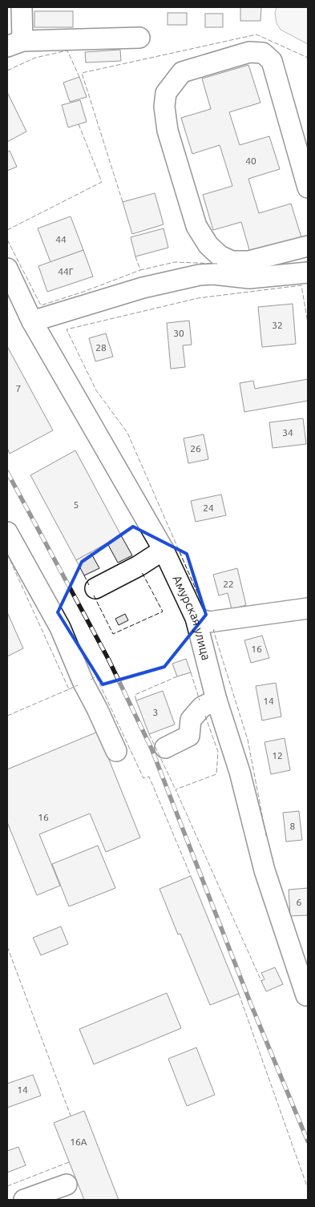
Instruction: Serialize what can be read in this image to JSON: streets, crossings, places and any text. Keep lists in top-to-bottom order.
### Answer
{
  "streets": {
    "lane": ["Амурская улица"]
  },
  "house_numbers": [
    "40",
    "44",
    "44Г",
    "32",
    "30",
    "28",
    "7",
    "34",
    "26",
    "5",
    "24",
    "22",
    "16",
    "14",
    "3",
    "12",
    "16",
    "8",
    "6",
    "14",
    "16А"
  ]
}
